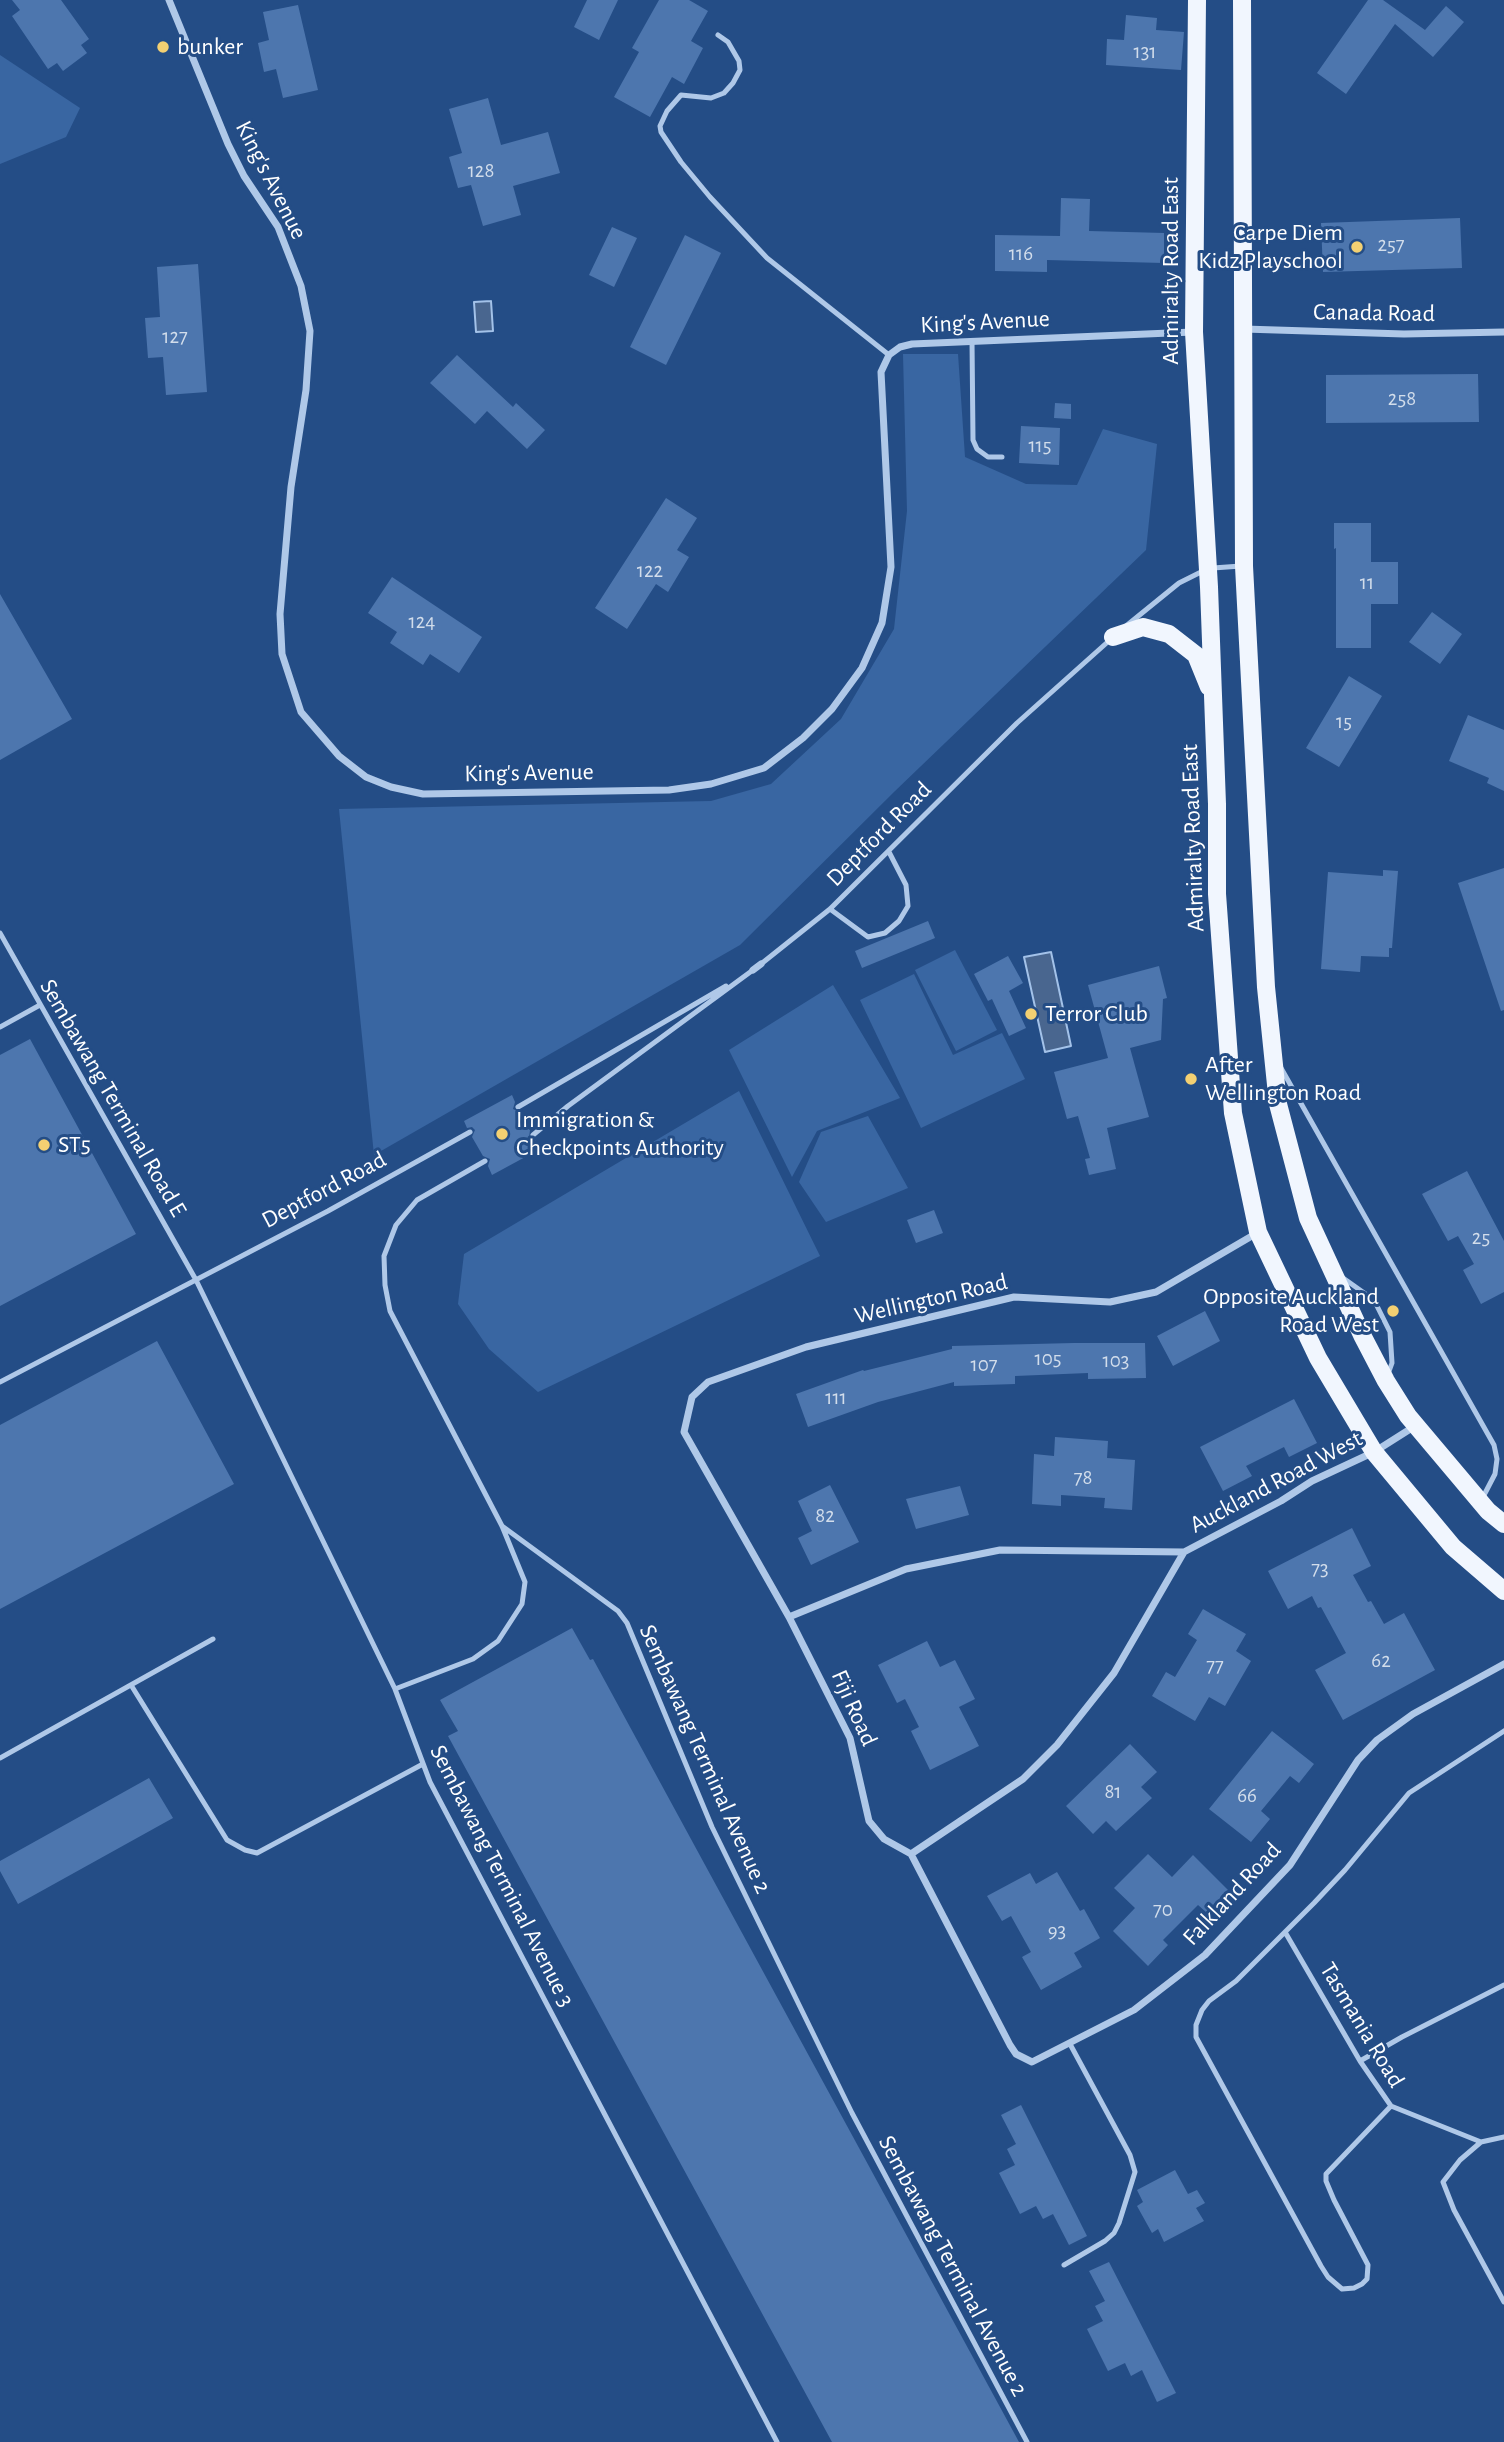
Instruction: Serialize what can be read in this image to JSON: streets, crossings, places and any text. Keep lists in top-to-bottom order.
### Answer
{
  "streets": {
    "main road": ["Admiralty Road East"],
    "street": [
      "King's Avenue",
      "Canada Road",
      "Deptford Road",
      "Wellington Road",
      "Auckland Road West",
      "Fiji Road",
      "Falkland Road"
    ],
    "lane": [
      "Sembawang Terminal Road E",
      "Sembawang Terminal Avenue 2",
      "Sembawang Terminal Avenue 3",
      "Tasmania Road"
    ]
  },
  "crossings": [
    ["King's Avenue", "Admiralty Road East"],
    ["Admiralty Road East", "Deptford Road"],
    ["Admiralty Road East", "Wellington Road"],
    ["Admiralty Road East", "Auckland Road West"],
    ["Deptford Road", "Sembawang Terminal Road E"],
    ["Deptford Road", "Sembawang Terminal Avenue 3"],
    ["Sembawang Terminal Road E", "Sembawang Terminal Avenue 3"],
    ["Wellington Road", "Fiji Road"],
    ["Auckland Road West", "Fiji Road"],
    ["Auckland Road West", "Falkland Road"],
    ["Fiji Road", "Falkland Road"]
  ],
  "places": [
    "bunker",
    "Carpe Diem Kidz Playschool",
    "Terror Club",
    "After Wellington Road",
    "Immigration & Checkpoints Authority",
    "ST5",
    "Opposite Auckland Road West"
  ],
  "house_numbers": [
    "131",
    "128",
    "257",
    "116",
    "127",
    "258",
    "115",
    "122",
    "11",
    "124",
    "15",
    "25",
    "105",
    "103",
    "107",
    "111",
    "78",
    "82",
    "73",
    "62",
    "77",
    "81",
    "66",
    "70",
    "93"
  ]
}
